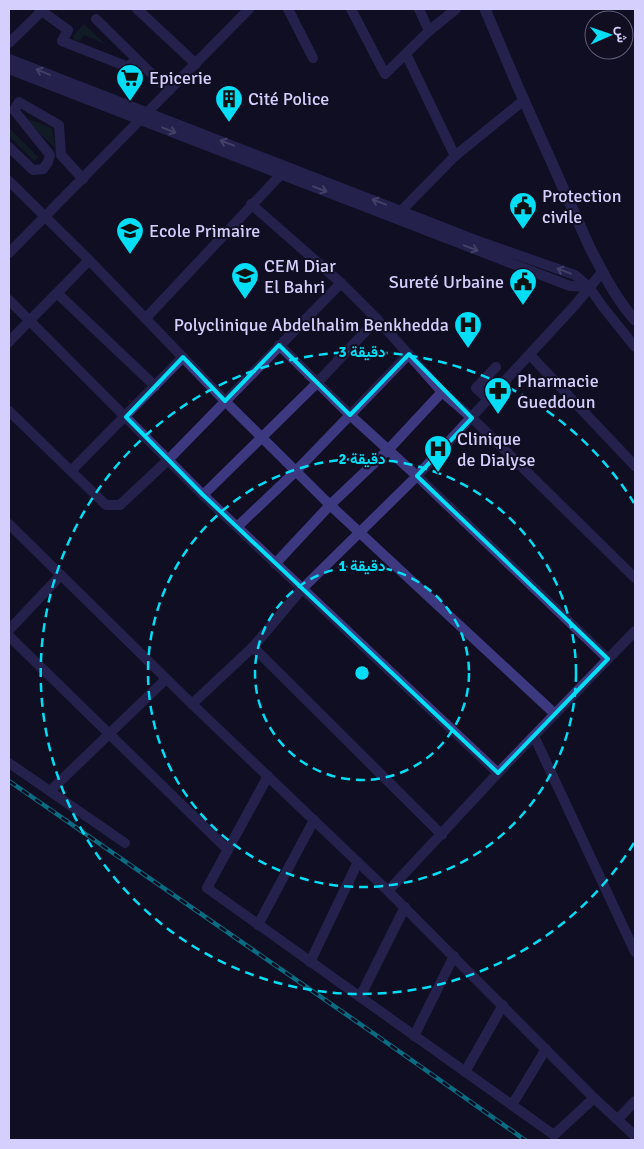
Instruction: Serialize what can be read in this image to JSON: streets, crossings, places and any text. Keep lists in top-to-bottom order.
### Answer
{
  "places": {
    "supermarket": ["Epicerie"],
    "building": ["Cité Police"],
    "public building": ["Protection civile", "Sureté Urbaine"],
    "school or university": ["Ecole Primaire", "CEM Diar El Bahri"],
    "hospital": ["Polyclinique Abdelhalim Benkhedda", "Clinique de Dialyse"],
    "pharmacy": ["Pharmacie Gueddoun"]
  },
  "north": "right",
  "rings": ["3 دقيقة", "2 دقيقة", "1 دقيقة"]
}
